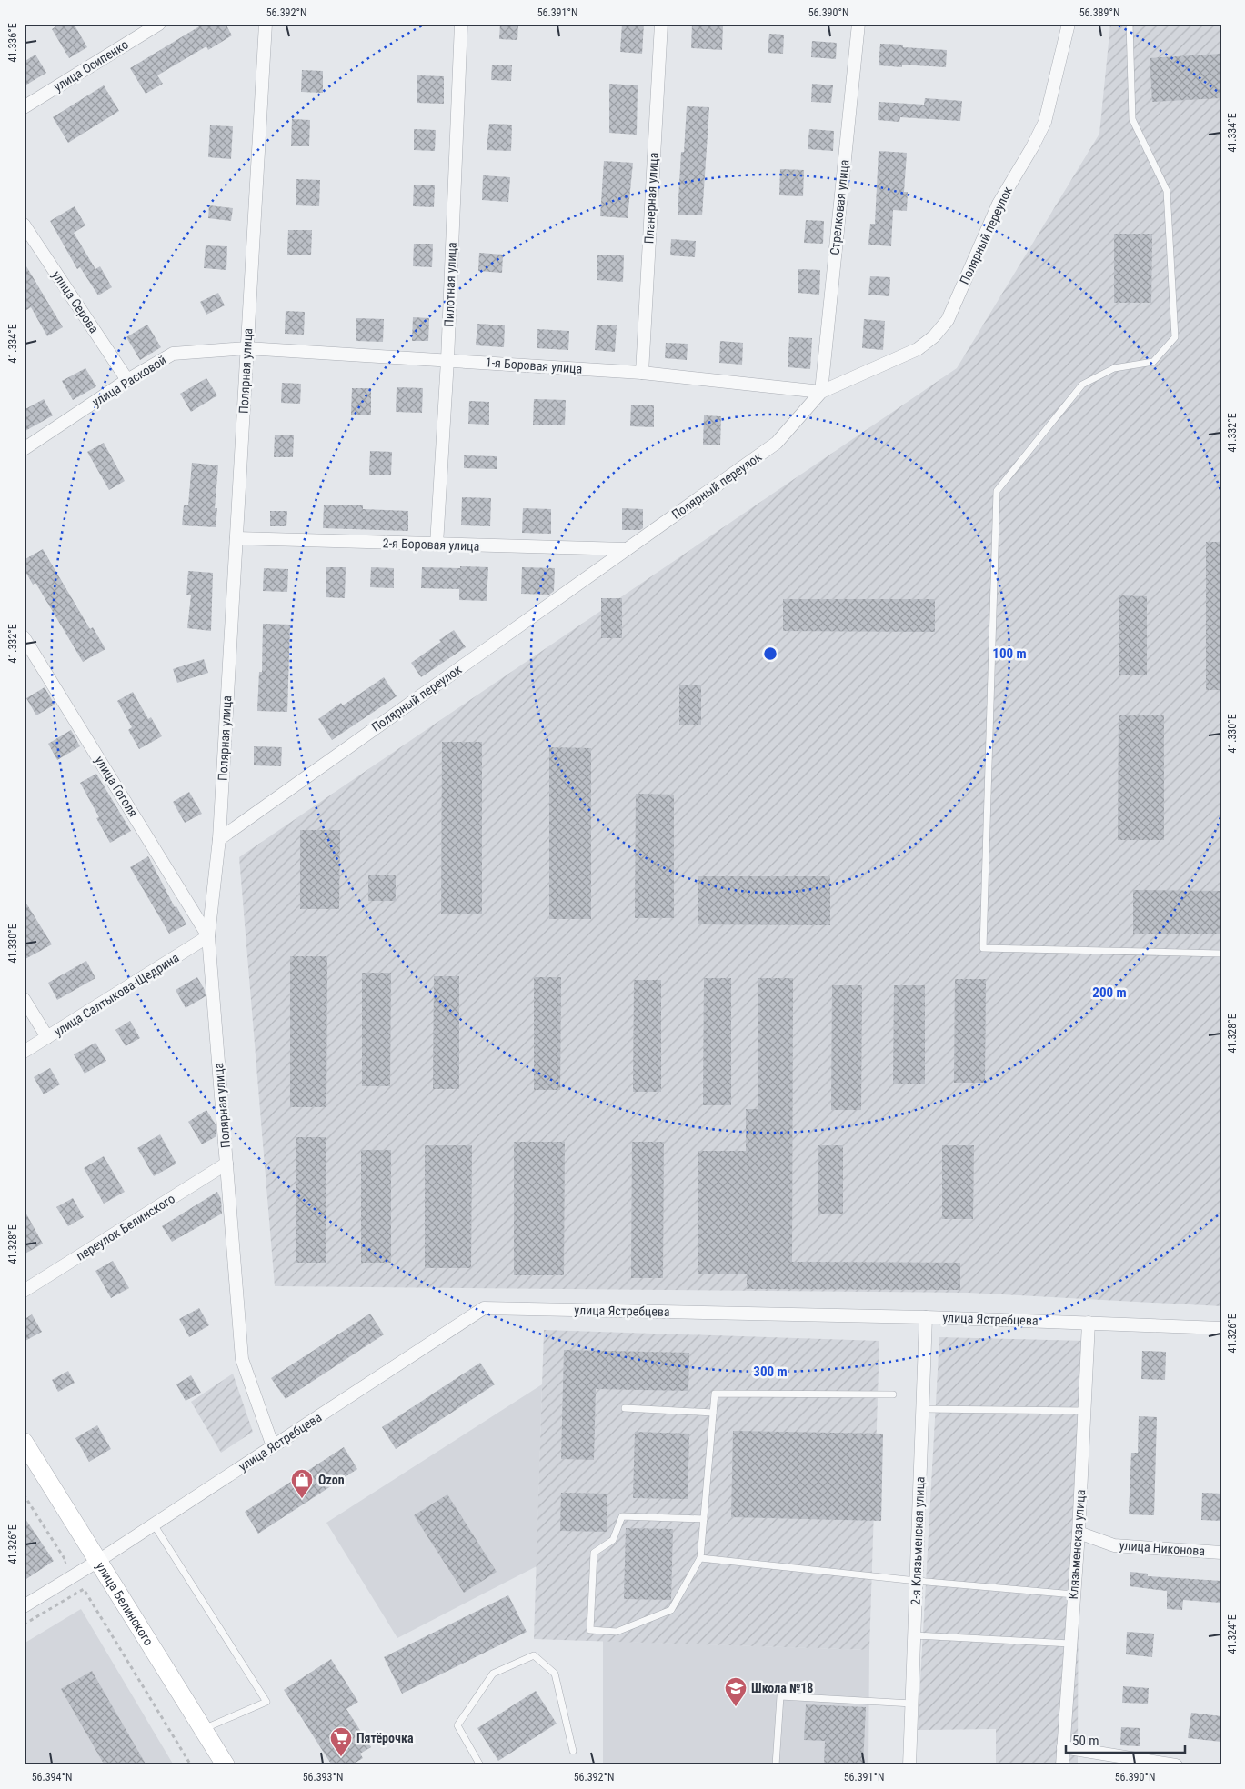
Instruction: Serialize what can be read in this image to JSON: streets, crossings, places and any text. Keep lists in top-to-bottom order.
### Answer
{
  "streets": {
    "main road": ["улица Белинского"],
    "street": [
      "улица Осипенко",
      "Планерная улица",
      "Стрелковая улица",
      "Полярный переулок",
      "Пилотная улица",
      "улица Серова",
      "1-я Боровая улица",
      "Полярная улица",
      "улица Расковой",
      "2-я Боровая улица",
      "улица Гоголя",
      "улица Салтыкова-Щедрина",
      "переулок Белинского",
      "улица Ястребцева",
      "2-я Клязьменская улица",
      "Клязьменская улица",
      "улица Никонова"
    ]
  },
  "crossings": [
    ["Планерная улица", "1-я Боровая улица"],
    ["Стрелковая улица", "Полярный переулок"],
    ["Стрелковая улица", "1-я Боровая улица"],
    ["Полярный переулок", "1-я Боровая улица"],
    ["Полярный переулок", "Полярная улица"],
    ["Полярный переулок", "2-я Боровая улица"],
    ["Пилотная улица", "1-я Боровая улица"],
    ["Пилотная улица", "2-я Боровая улица"],
    ["улица Серова", "улица Расковой"],
    ["1-я Боровая улица", "Полярная улица"],
    ["1-я Боровая улица", "улица Расковой"],
    ["Полярная улица", "улица Расковой"],
    ["Полярная улица", "2-я Боровая улица"],
    ["Полярная улица", "улица Гоголя"],
    ["Полярная улица", "улица Салтыкова-Щедрина"],
    ["Полярная улица", "переулок Белинского"],
    ["Полярная улица", "улица Ястребцева"],
    ["улица Гоголя", "улица Салтыкова-Щедрина"],
    ["улица Ястребцева", "2-я Клязьменская улица"],
    ["улица Ястребцева", "Клязьменская улица"],
    ["улица Ястребцева", "улица Белинского"],
    ["Клязьменская улица", "улица Никонова"]
  ],
  "places": {
    "shop": ["Ozon"],
    "school or university": ["Школа №18"],
    "supermarket": ["Пятёрочка"]
  },
  "scale_bar": "50 m",
  "coordinates": [
    "56.392°N",
    "56.391°N",
    "56.390°N",
    "56.389°N",
    "41.336°E",
    "41.334°E",
    "41.332°E",
    "41.330°E",
    "41.328°E",
    "41.326°E",
    "41.324°E",
    "56.394°N",
    "56.393°N"
  ],
  "rings": ["100 m", "200 m", "300 m"]
}
